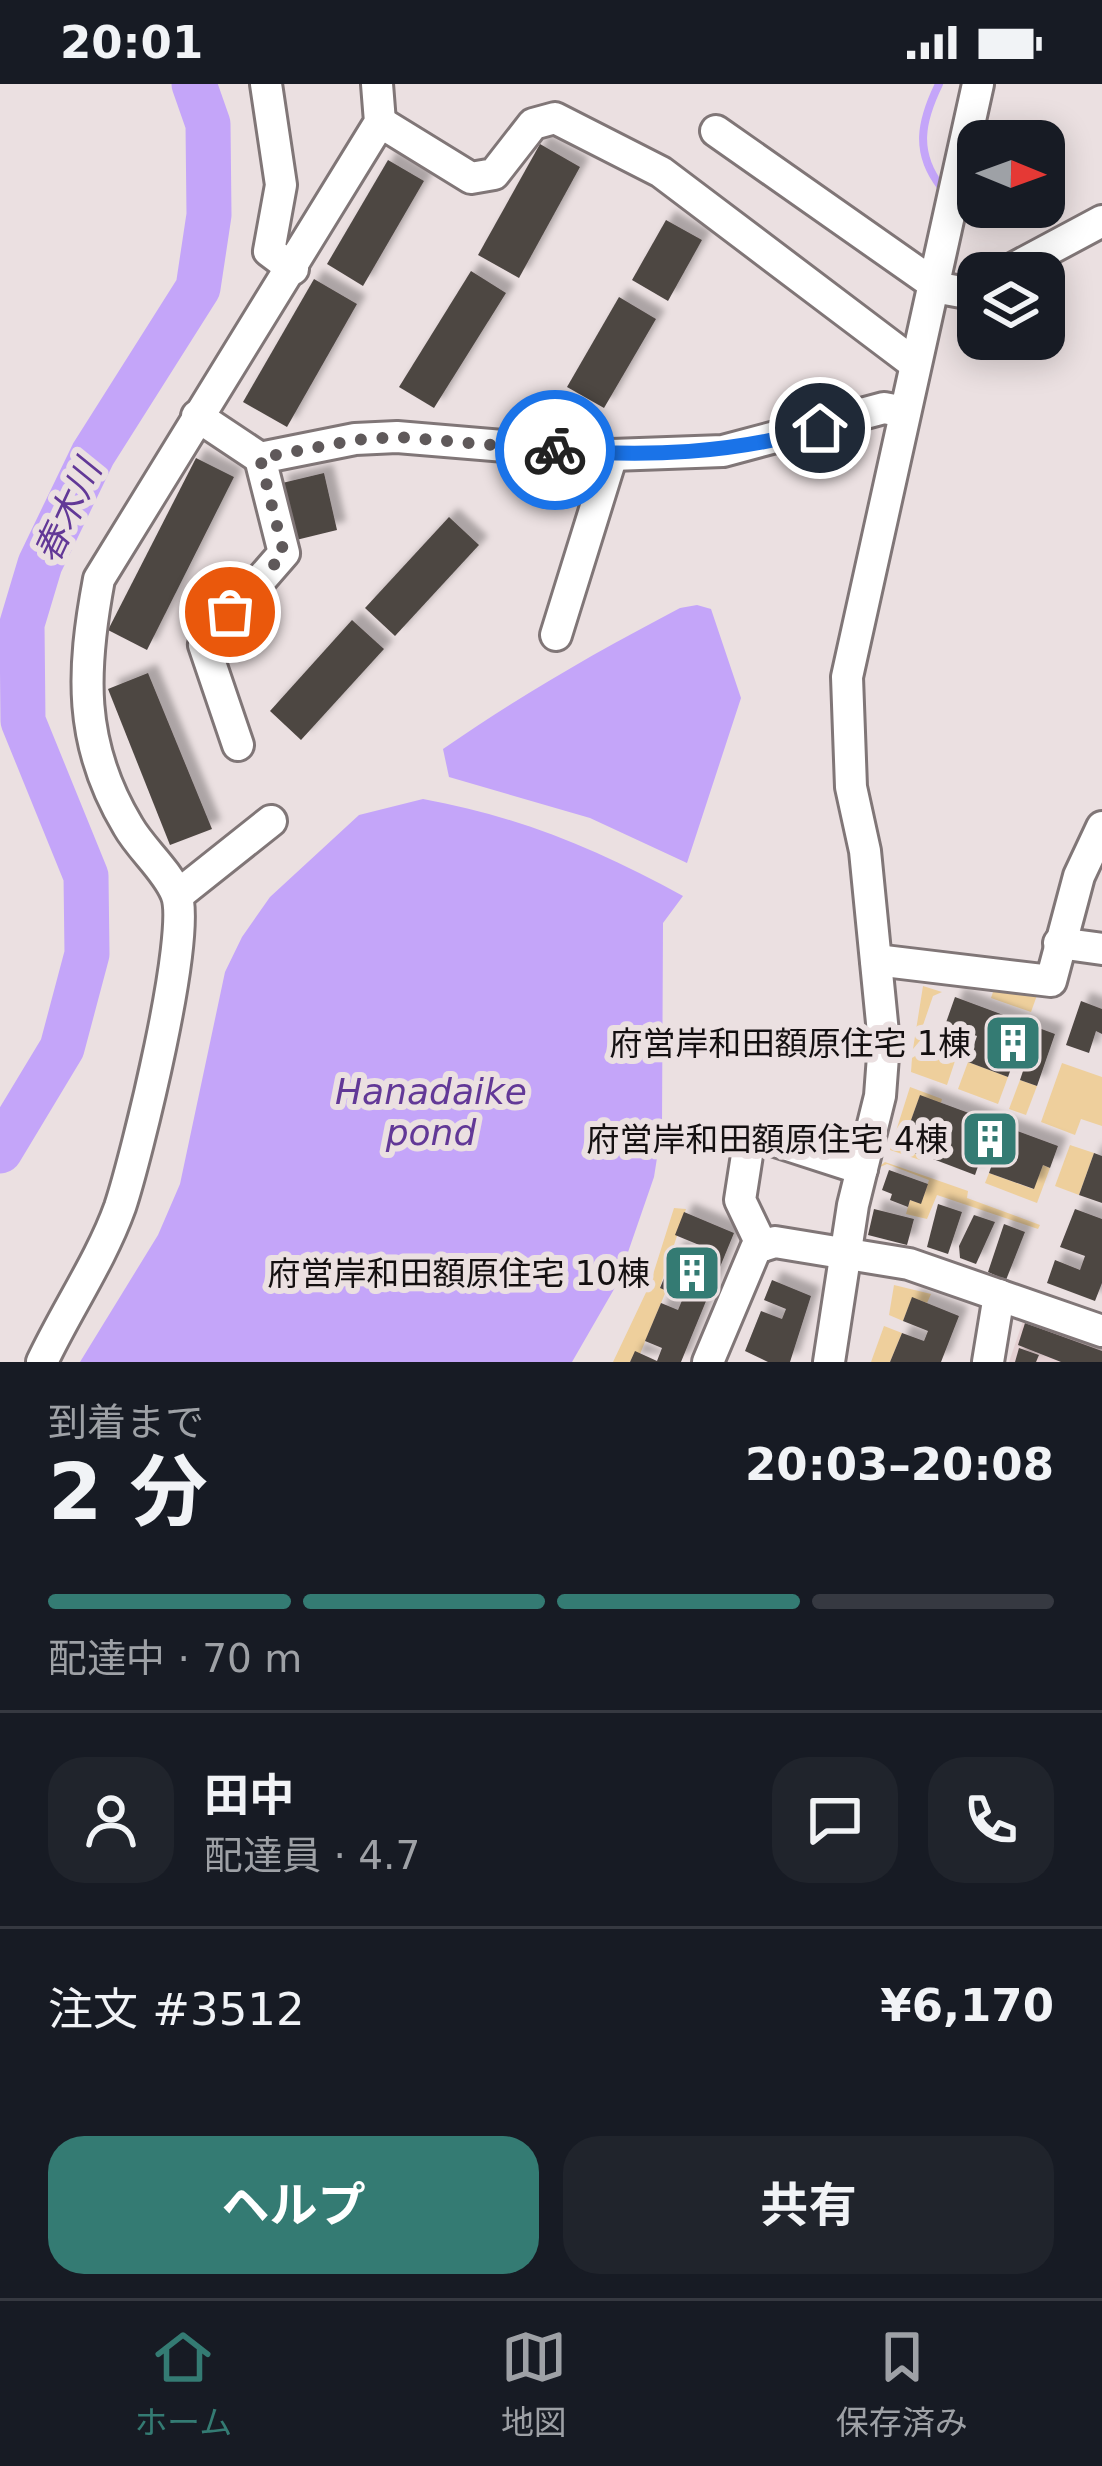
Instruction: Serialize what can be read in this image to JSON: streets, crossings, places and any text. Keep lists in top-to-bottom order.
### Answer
{
  "water": ["春木川", "Hanadaike pond"],
  "places": {
    "building": ["府営岸和田額原住宅 1棟", "府営岸和田額原住宅 4棟", "府営岸和田額原住宅 10棟"]
  },
  "north": "right",
  "page": {
    "status": "20:01",
    "heading": ["2 分", "到着まで", "20:03–20:08"],
    "panel": [
      "田中",
      "配達員 · 4.7",
      "注文 #3512",
      "¥6,170"
    ],
    "bar": "配達中 · 70 m",
    "buttons": ["ヘルプ", "共有"],
    "tabs": ["ホーム", "地図", "保存済み"]
  }
}
